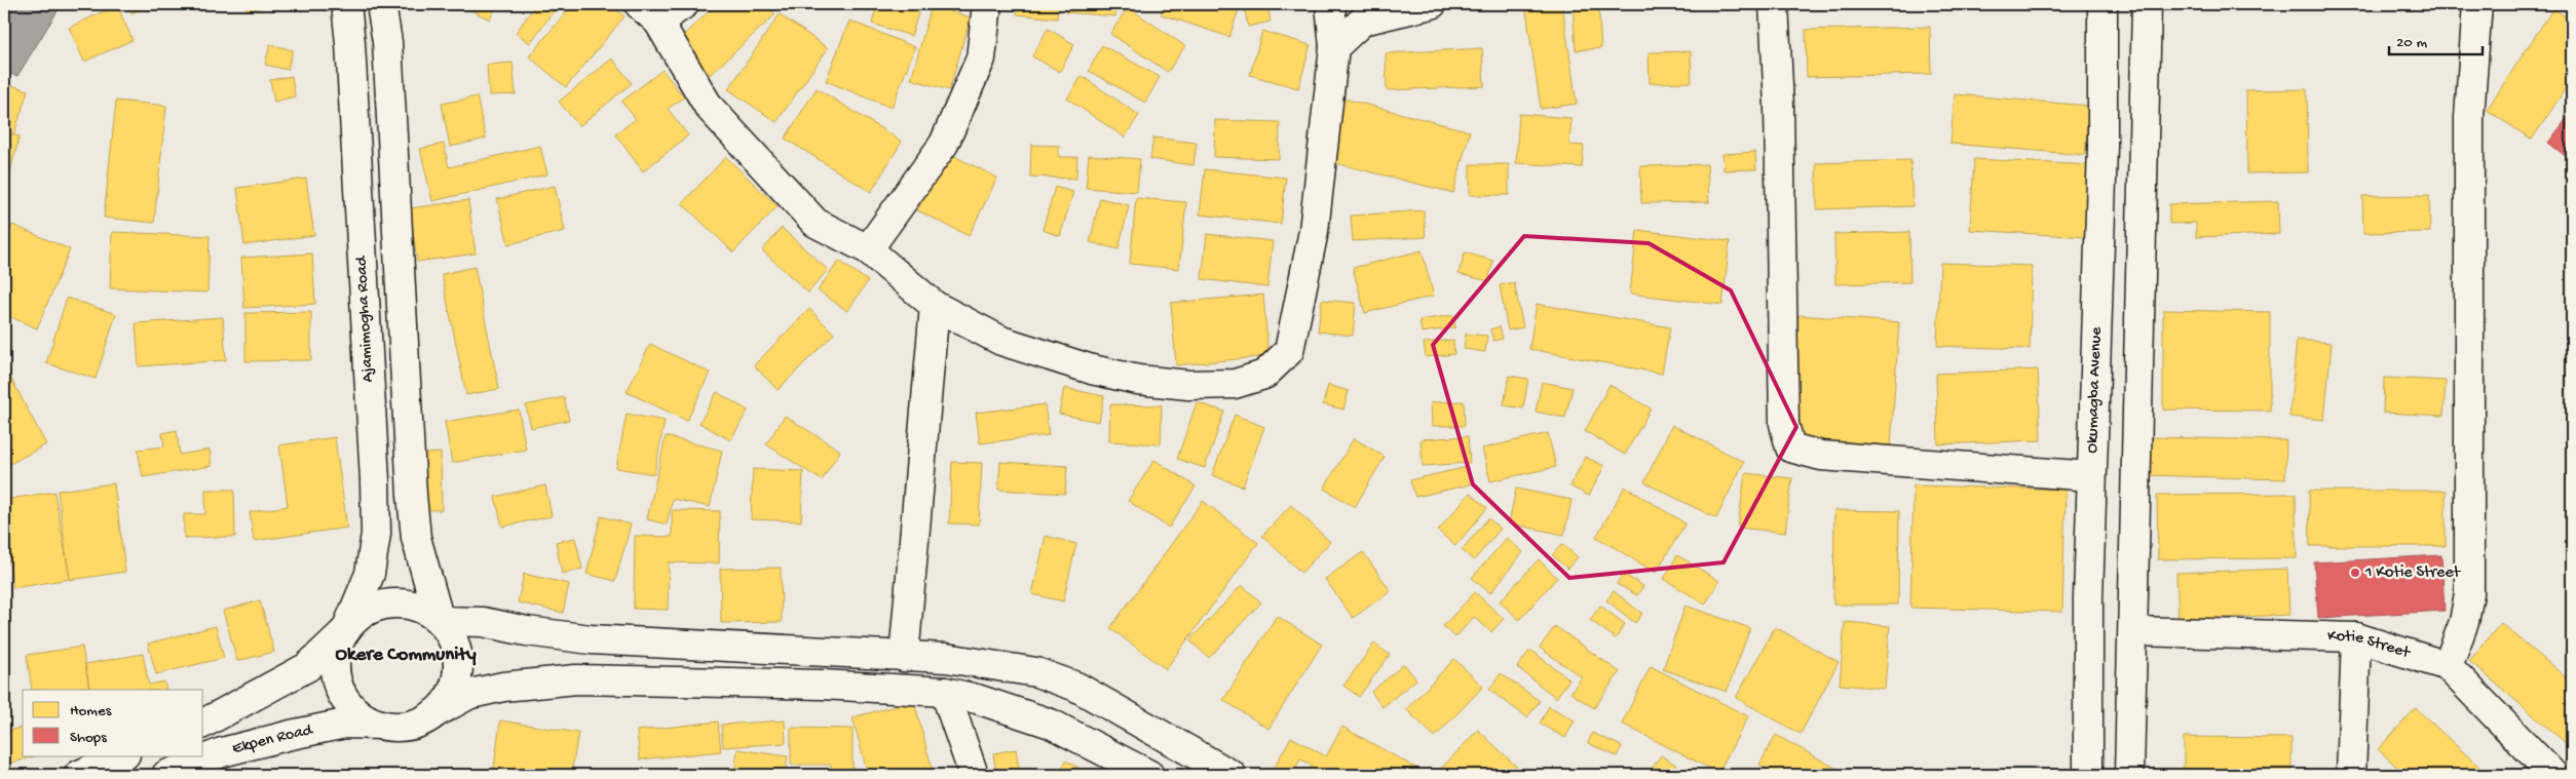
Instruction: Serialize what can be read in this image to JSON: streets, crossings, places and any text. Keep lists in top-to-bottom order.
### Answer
{
  "streets": {
    "main road": [
      "Ajamimogha Road",
      "Okumagba Avenue",
      "Kotie Street",
      "Ekpen Road"
    ]
  },
  "crossings": [
    ["Ajamimogha Road", "Ekpen Road"]
  ],
  "districts": ["Okere Community"],
  "places": ["1 Kotie Street"],
  "legend": ["Homes", "Shops"],
  "scale_bar": "20 m"
}
